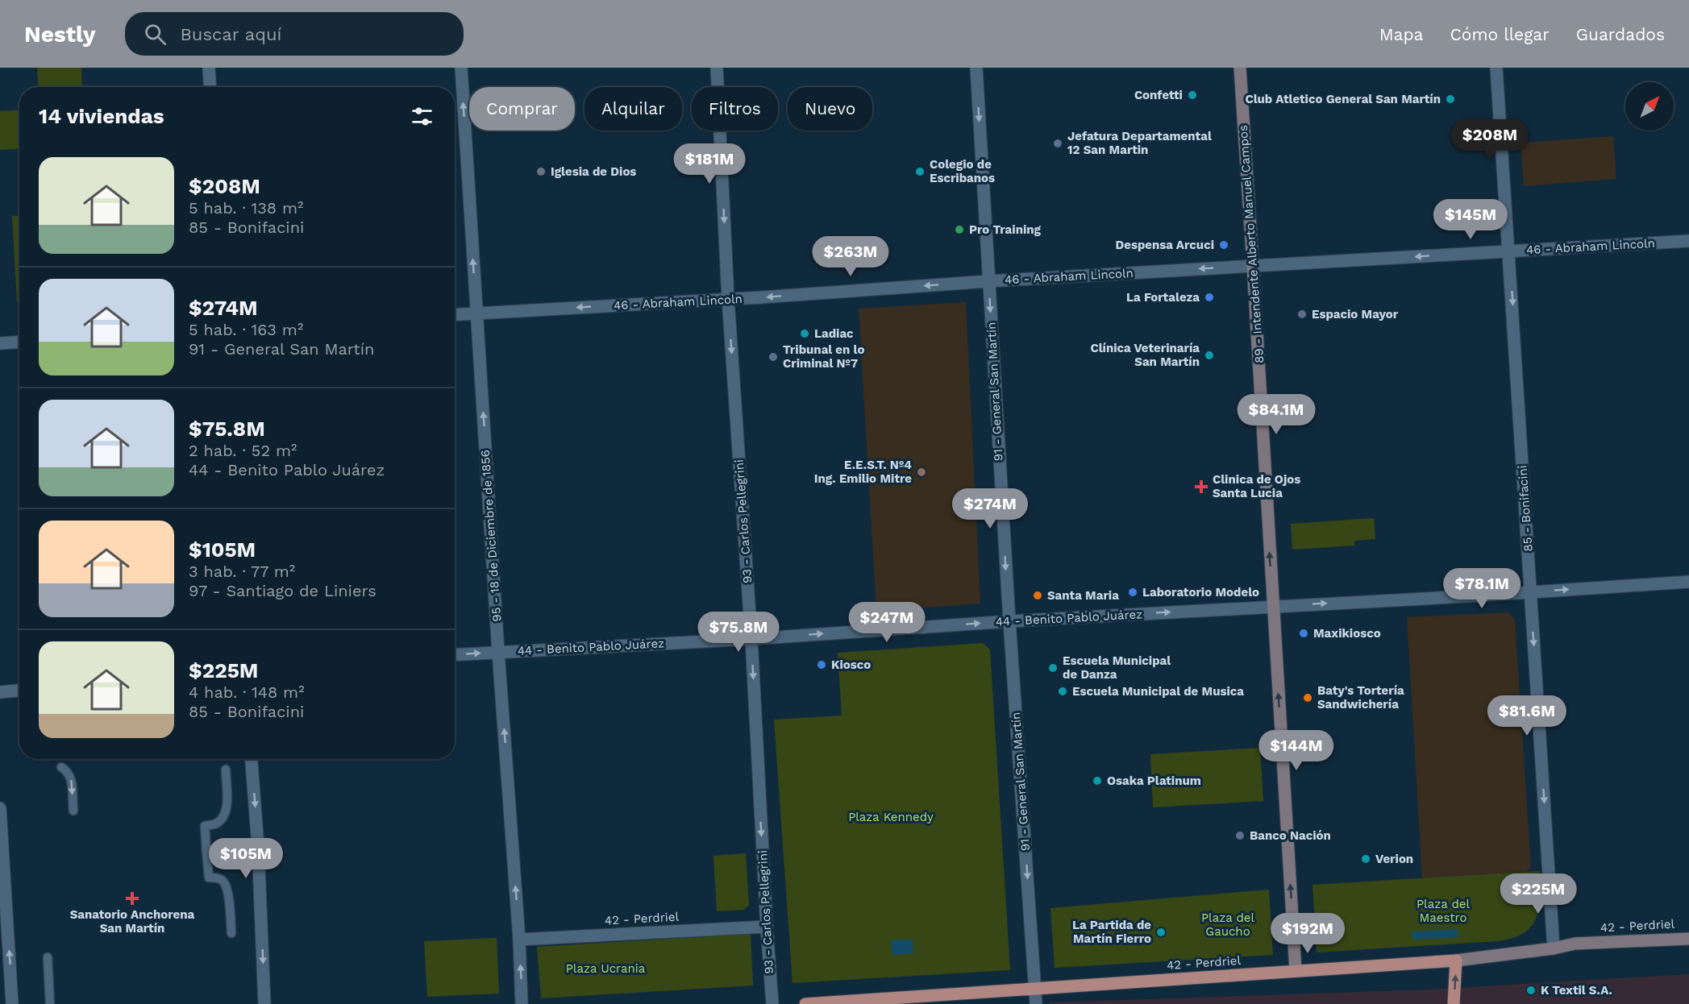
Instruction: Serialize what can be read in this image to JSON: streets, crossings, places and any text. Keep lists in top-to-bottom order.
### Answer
{
  "streets": {
    "main road": ["42 - Perdriel"],
    "street": [
      "89 - Intendente Alberto Manuel Campos",
      "46 - Abraham Lincoln",
      "91 - General San Martín",
      "85 - Bonifacini",
      "93 - Carlos Pellegrini",
      "95 - 18 de Diciembre de 1856",
      "44 - Benito Pablo Juárez"
    ]
  },
  "crossings": [
    ["89 - Intendente Alberto Manuel Campos", "46 - Abraham Lincoln"],
    ["89 - Intendente Alberto Manuel Campos", "44 - Benito Pablo Juárez"],
    ["89 - Intendente Alberto Manuel Campos", "42 - Perdriel"],
    ["46 - Abraham Lincoln", "91 - General San Martín"],
    ["46 - Abraham Lincoln", "85 - Bonifacini"],
    ["46 - Abraham Lincoln", "93 - Carlos Pellegrini"],
    ["46 - Abraham Lincoln", "95 - 18 de Diciembre de 1856"],
    ["91 - General San Martín", "44 - Benito Pablo Juárez"],
    ["91 - General San Martín", "42 - Perdriel"],
    ["85 - Bonifacini", "44 - Benito Pablo Juárez"],
    ["85 - Bonifacini", "42 - Perdriel"],
    ["93 - Carlos Pellegrini", "44 - Benito Pablo Juárez"],
    ["93 - Carlos Pellegrini", "42 - Perdriel"],
    ["95 - 18 de Diciembre de 1856", "44 - Benito Pablo Juárez"],
    ["95 - 18 de Diciembre de 1856", "42 - Perdriel"]
  ],
  "one_way": [
    "89 - Intendente Alberto Manuel Campos",
    "46 - Abraham Lincoln",
    "91 - General San Martín",
    "85 - Bonifacini",
    "93 - Carlos Pellegrini",
    "95 - 18 de Diciembre de 1856",
    "44 - Benito Pablo Juárez"
  ],
  "parks": [
    "Plaza Kennedy",
    "Plaza del Maestro",
    "Plaza del Gaucho",
    "Plaza Ucrania"
  ],
  "places": {
    "other": [
      "Confetti",
      "Club Atletico General San Martín",
      "Jefatura Departamental 12 San Martin",
      "Iglesia de Dios",
      "Colegio de Escribanos",
      "Pro Training",
      "Despensa Arcuci",
      "La Fortaleza",
      "Espacio Mayor",
      "Ladiac",
      "Clínica Veterinaría San Martín",
      "Tribunal en lo Criminal Nº7",
      "E.E.S.T. Nº4 Ing. Emilio Mitre",
      "Laboratorio Modelo",
      "Santa Maria",
      "Maxikiosco",
      "Kiosco",
      "Escuela Municipal de Danza",
      "Escuela Municipal de Musica",
      "Baty's Tortería Sandwichería",
      "Osaka Platinum",
      "Banco Nación",
      "Verion",
      "La Partida de Martín Fierro",
      "K Textil S.A."
    ],
    "health": ["Clinica de Ojos Santa Lucia", "Sanatorio Anchorena San Martín"]
  },
  "north": "top right",
  "page": {
    "header": "Nestly",
    "search": "Buscar aquí",
    "nav": ["Mapa", "Cómo llegar", "Guardados"],
    "chip": [
      "Comprar",
      "Alquilar",
      "Filtros",
      "Nuevo"
    ],
    "heading": "14 viviendas",
    "price": [
      "$208M",
      "$181M",
      "$145M",
      "$263M",
      "$84.1M",
      "$274M",
      "$78.1M",
      "$247M",
      "$75.8M",
      "$81.6M",
      "$144M",
      "$105M",
      "$225M",
      "$192M"
    ],
    "list": [
      {
        "name": "$208M",
        "note": "5 hab. · 138 m² · 85 - Bonifacini"
      },
      {
        "name": "$274M",
        "note": "5 hab. · 163 m² · 91 - General San Martín"
      },
      {
        "name": "$75.8M",
        "note": "2 hab. · 52 m² · 44 - Benito Pablo Juárez"
      },
      {
        "name": "$105M",
        "note": "3 hab. · 77 m² · 97 - Santiago de Liniers"
      },
      {
        "name": "$225M",
        "note": "4 hab. · 148 m² · 85 - Bonifacini"
      }
    ]
  }
}
